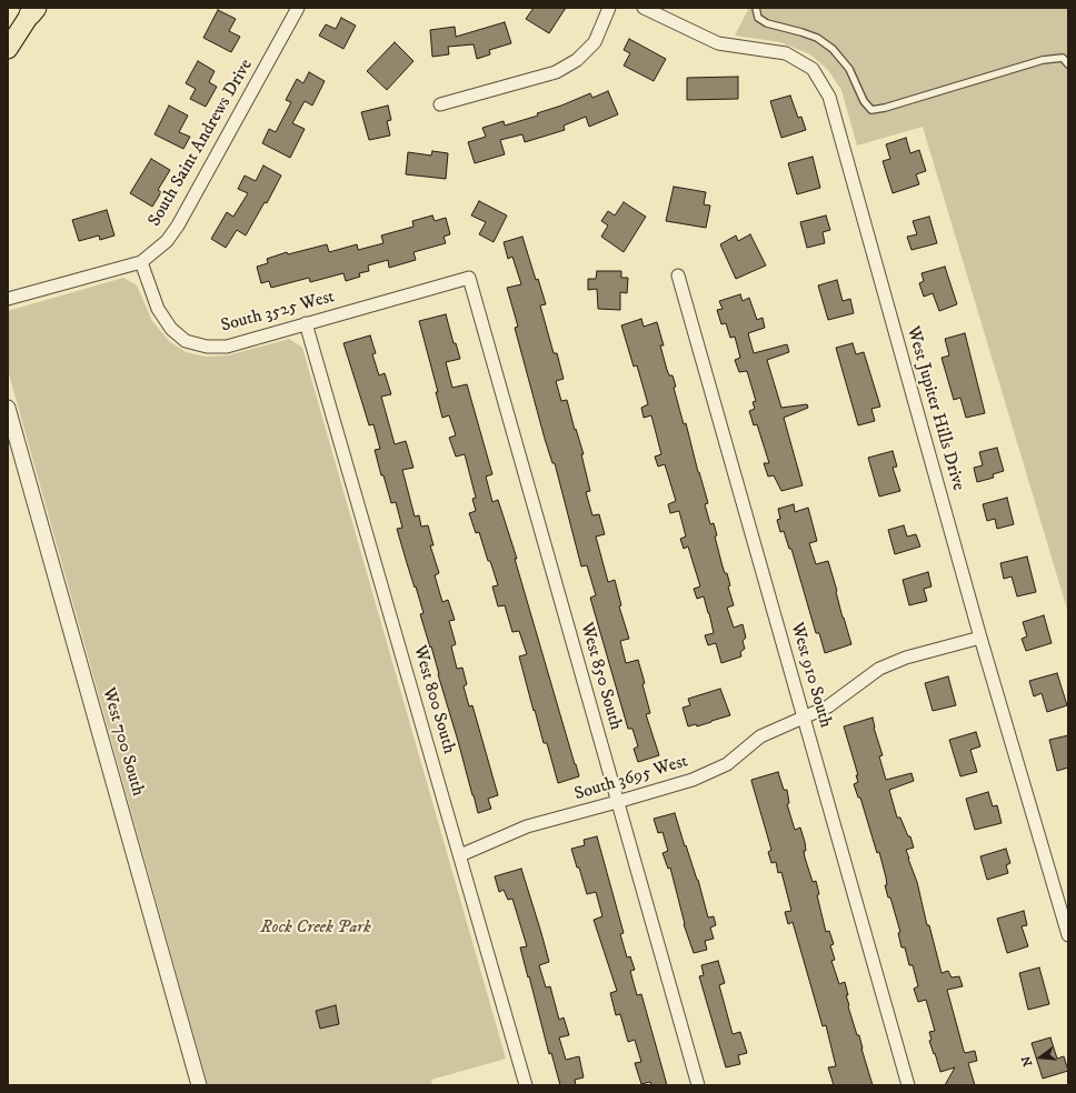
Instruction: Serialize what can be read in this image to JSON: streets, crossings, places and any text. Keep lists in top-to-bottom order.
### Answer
{
  "streets": {
    "street": [
      "South Saint Andrews Drive",
      "South 3525 West",
      "West Jupiter Hills Drive",
      "West 910 South",
      "West 850 South",
      "West 800 South",
      "West 700 South",
      "South 3695 West"
    ]
  },
  "crossings": [
    ["South Saint Andrews Drive", "South 3525 West"],
    ["South 3525 West", "West 850 South"],
    ["South 3525 West", "West 800 South"],
    ["West Jupiter Hills Drive", "South 3695 West"],
    ["West 910 South", "South 3695 West"],
    ["West 850 South", "South 3695 West"],
    ["West 800 South", "South 3695 West"]
  ],
  "parks": ["Rock Creek Park"],
  "north": "left"
}
